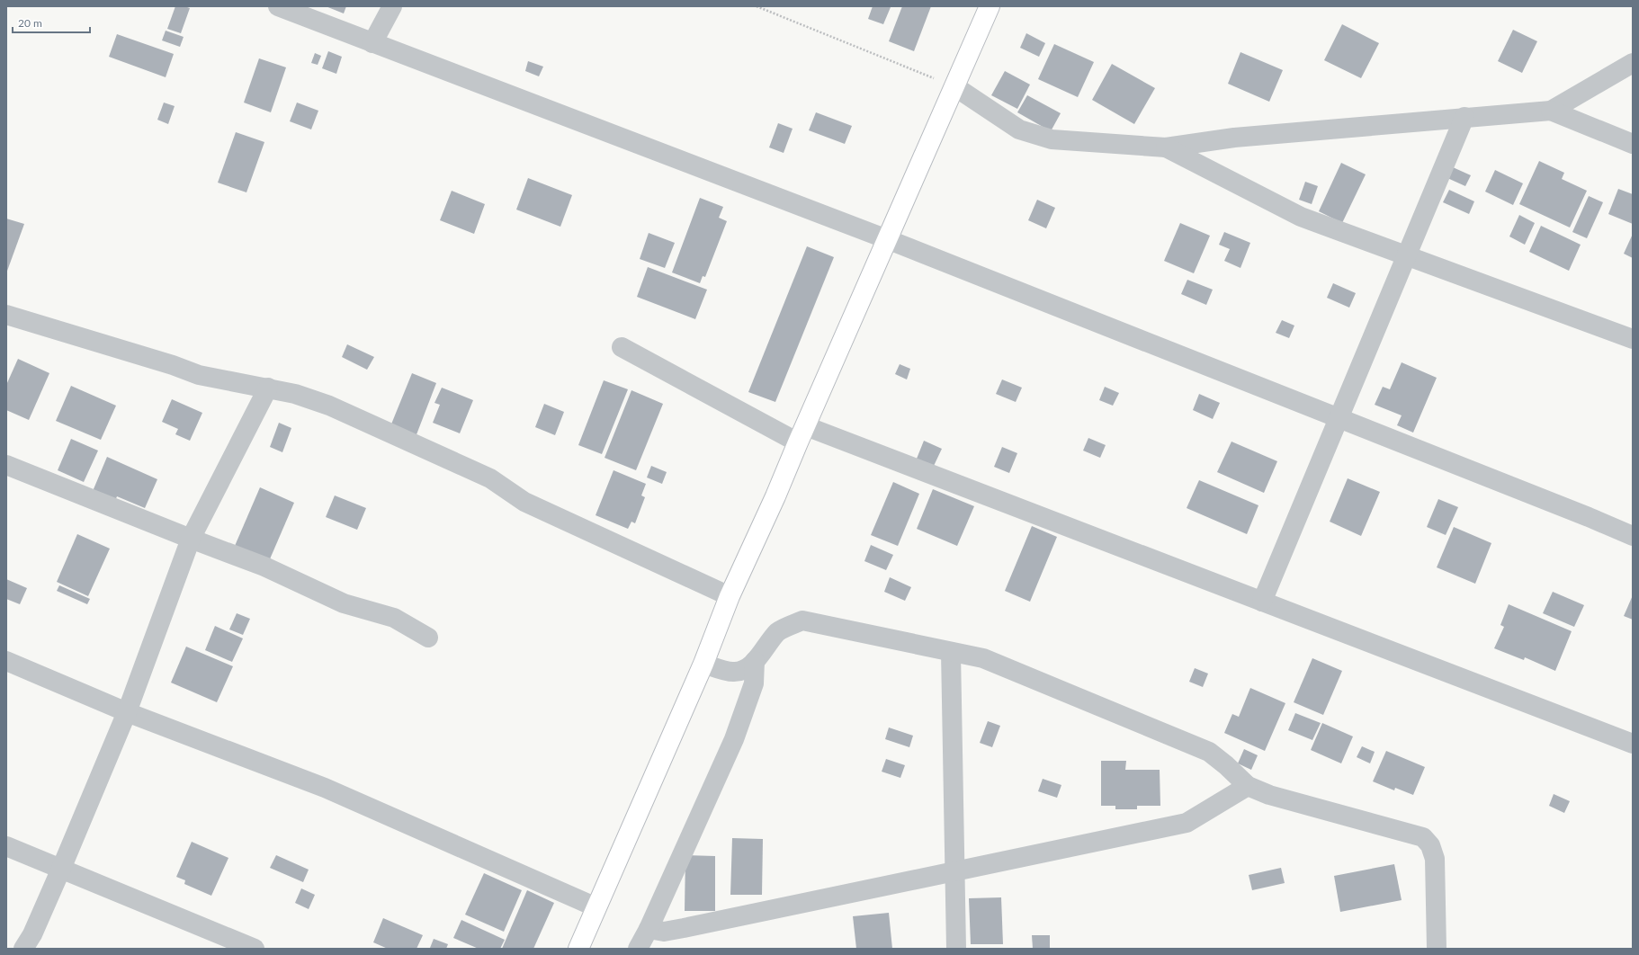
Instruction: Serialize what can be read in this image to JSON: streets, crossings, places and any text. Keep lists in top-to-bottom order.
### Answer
{
  "scale_bar": "20 m"
}
